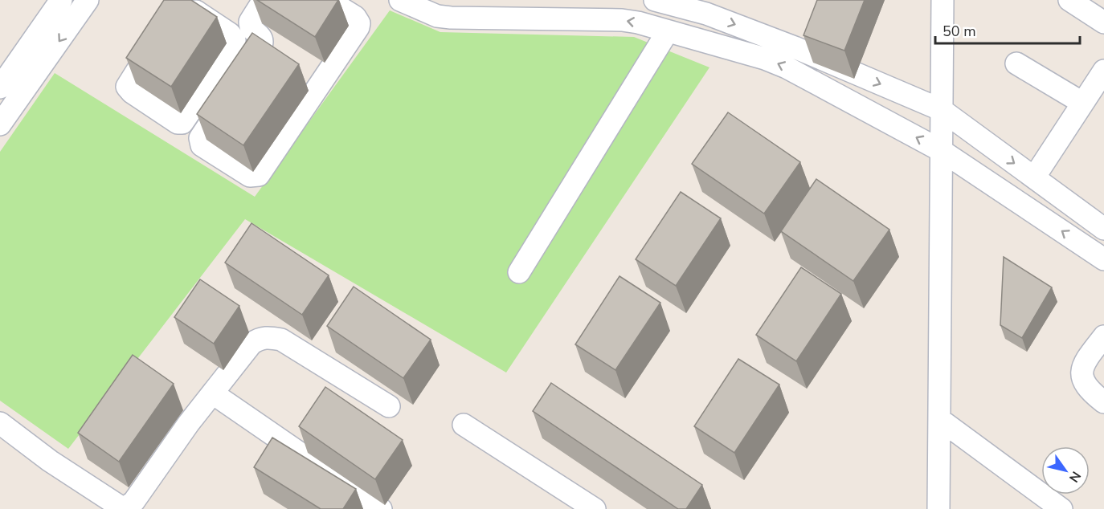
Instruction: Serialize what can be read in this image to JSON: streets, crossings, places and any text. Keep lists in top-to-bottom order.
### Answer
{
  "scale_bar": "50 m",
  "north": "bottom right"
}
